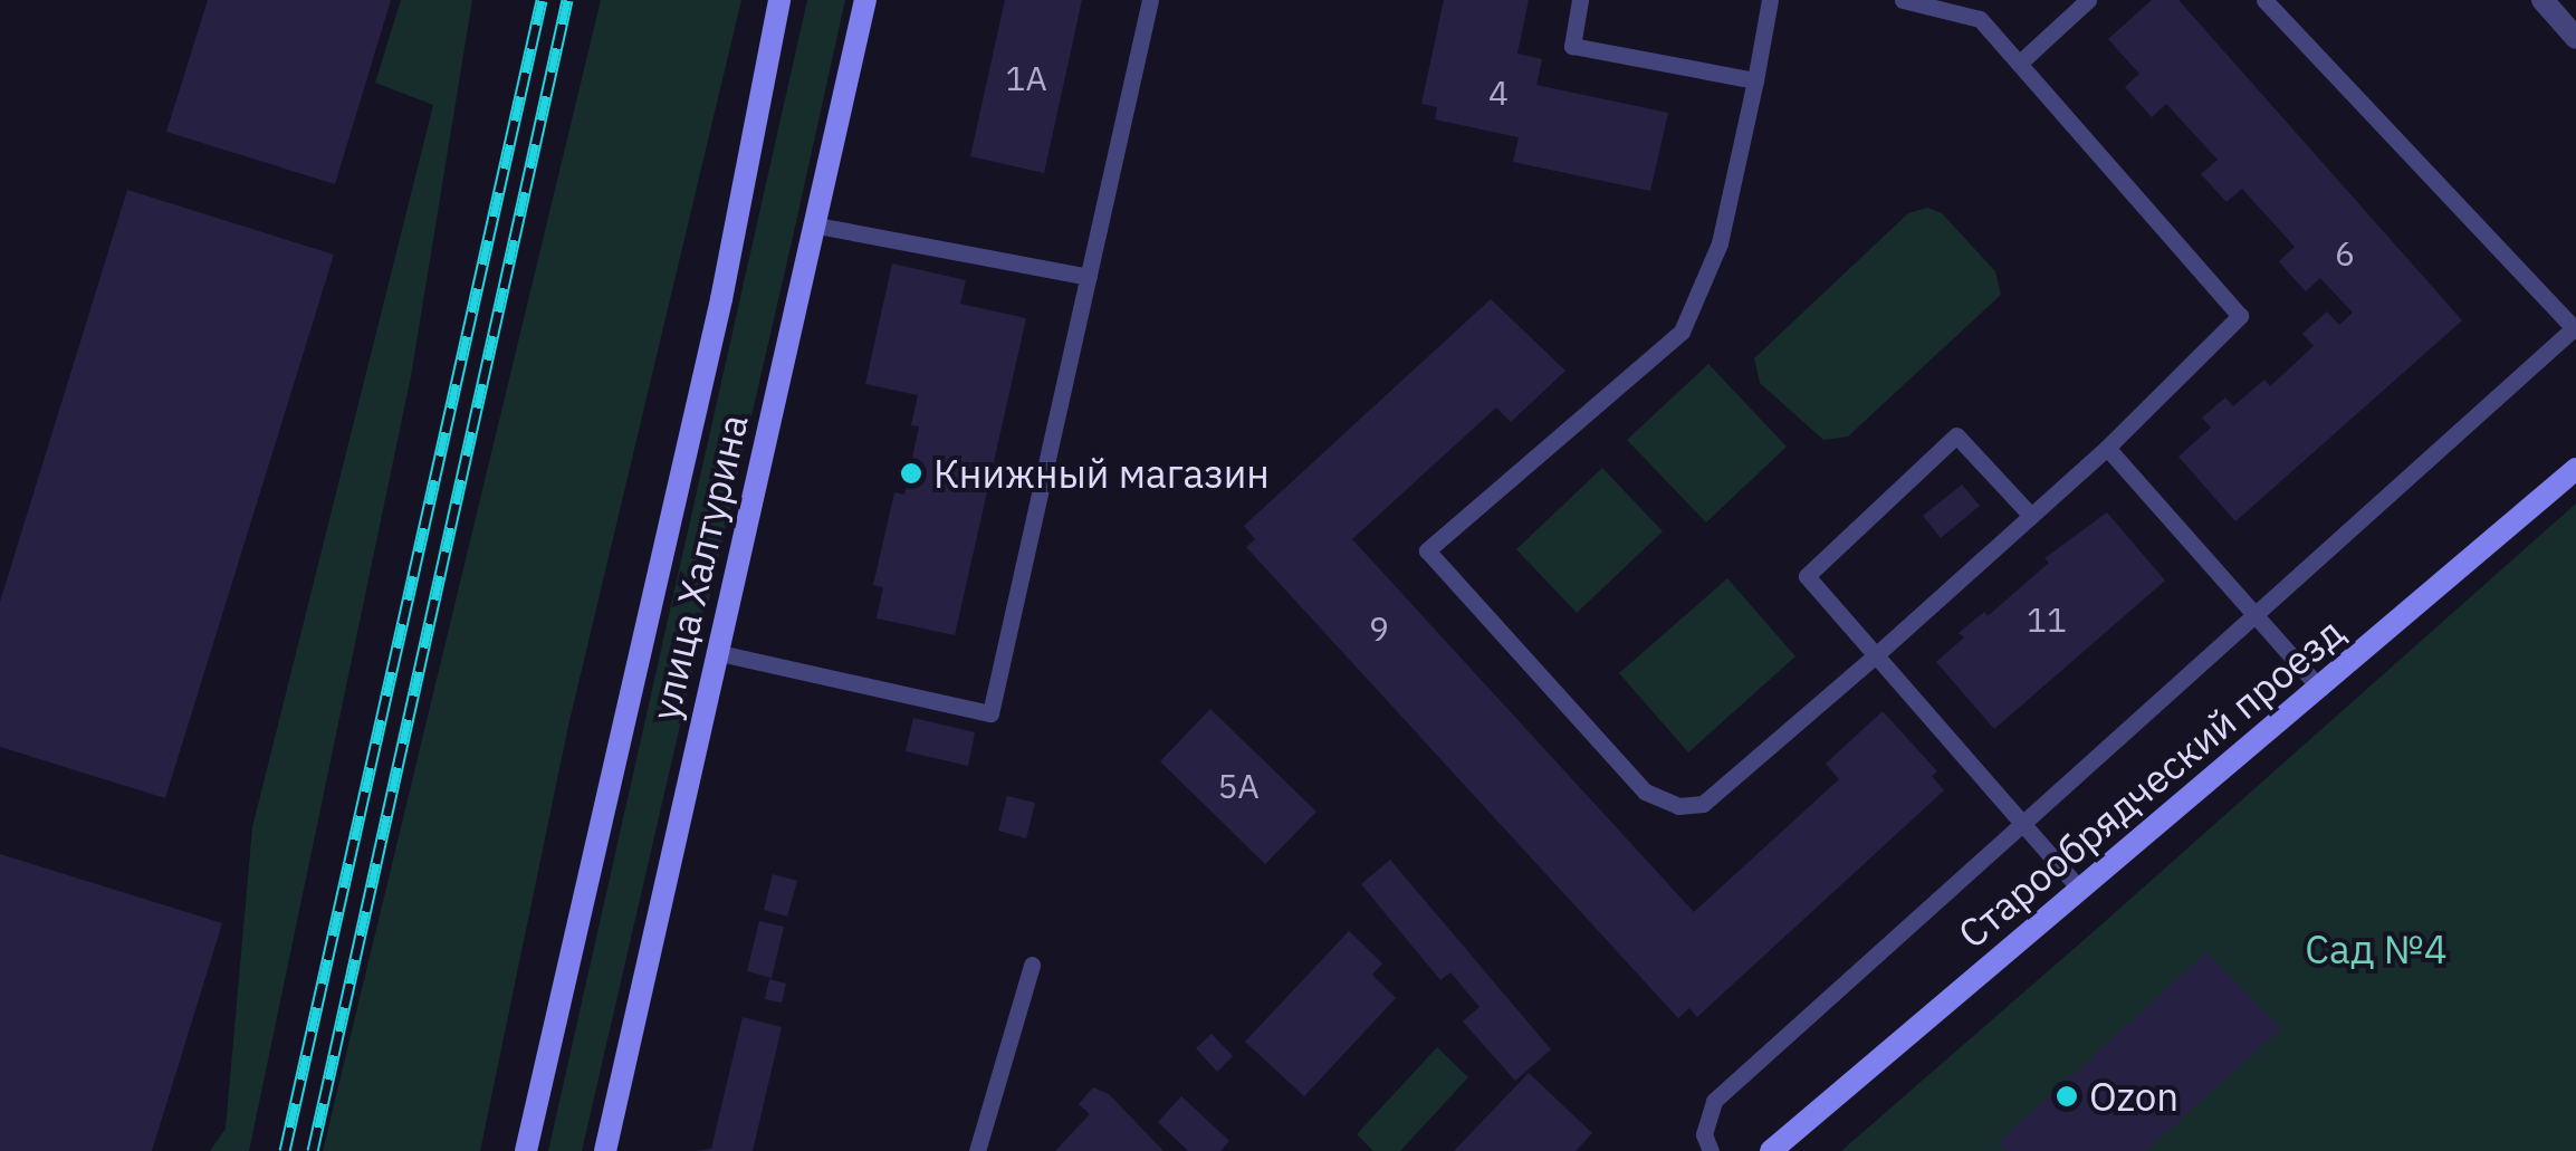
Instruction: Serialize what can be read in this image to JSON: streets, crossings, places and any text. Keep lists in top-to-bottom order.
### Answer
{
  "streets": {
    "main road": ["улица Халтурина", "Старообрядческий проезд"]
  },
  "parks": ["Сад №4"],
  "places": ["Книжный магазин", "Ozon"],
  "house_numbers": [
    "1А",
    "4",
    "6",
    "11",
    "9",
    "5А"
  ]
}
